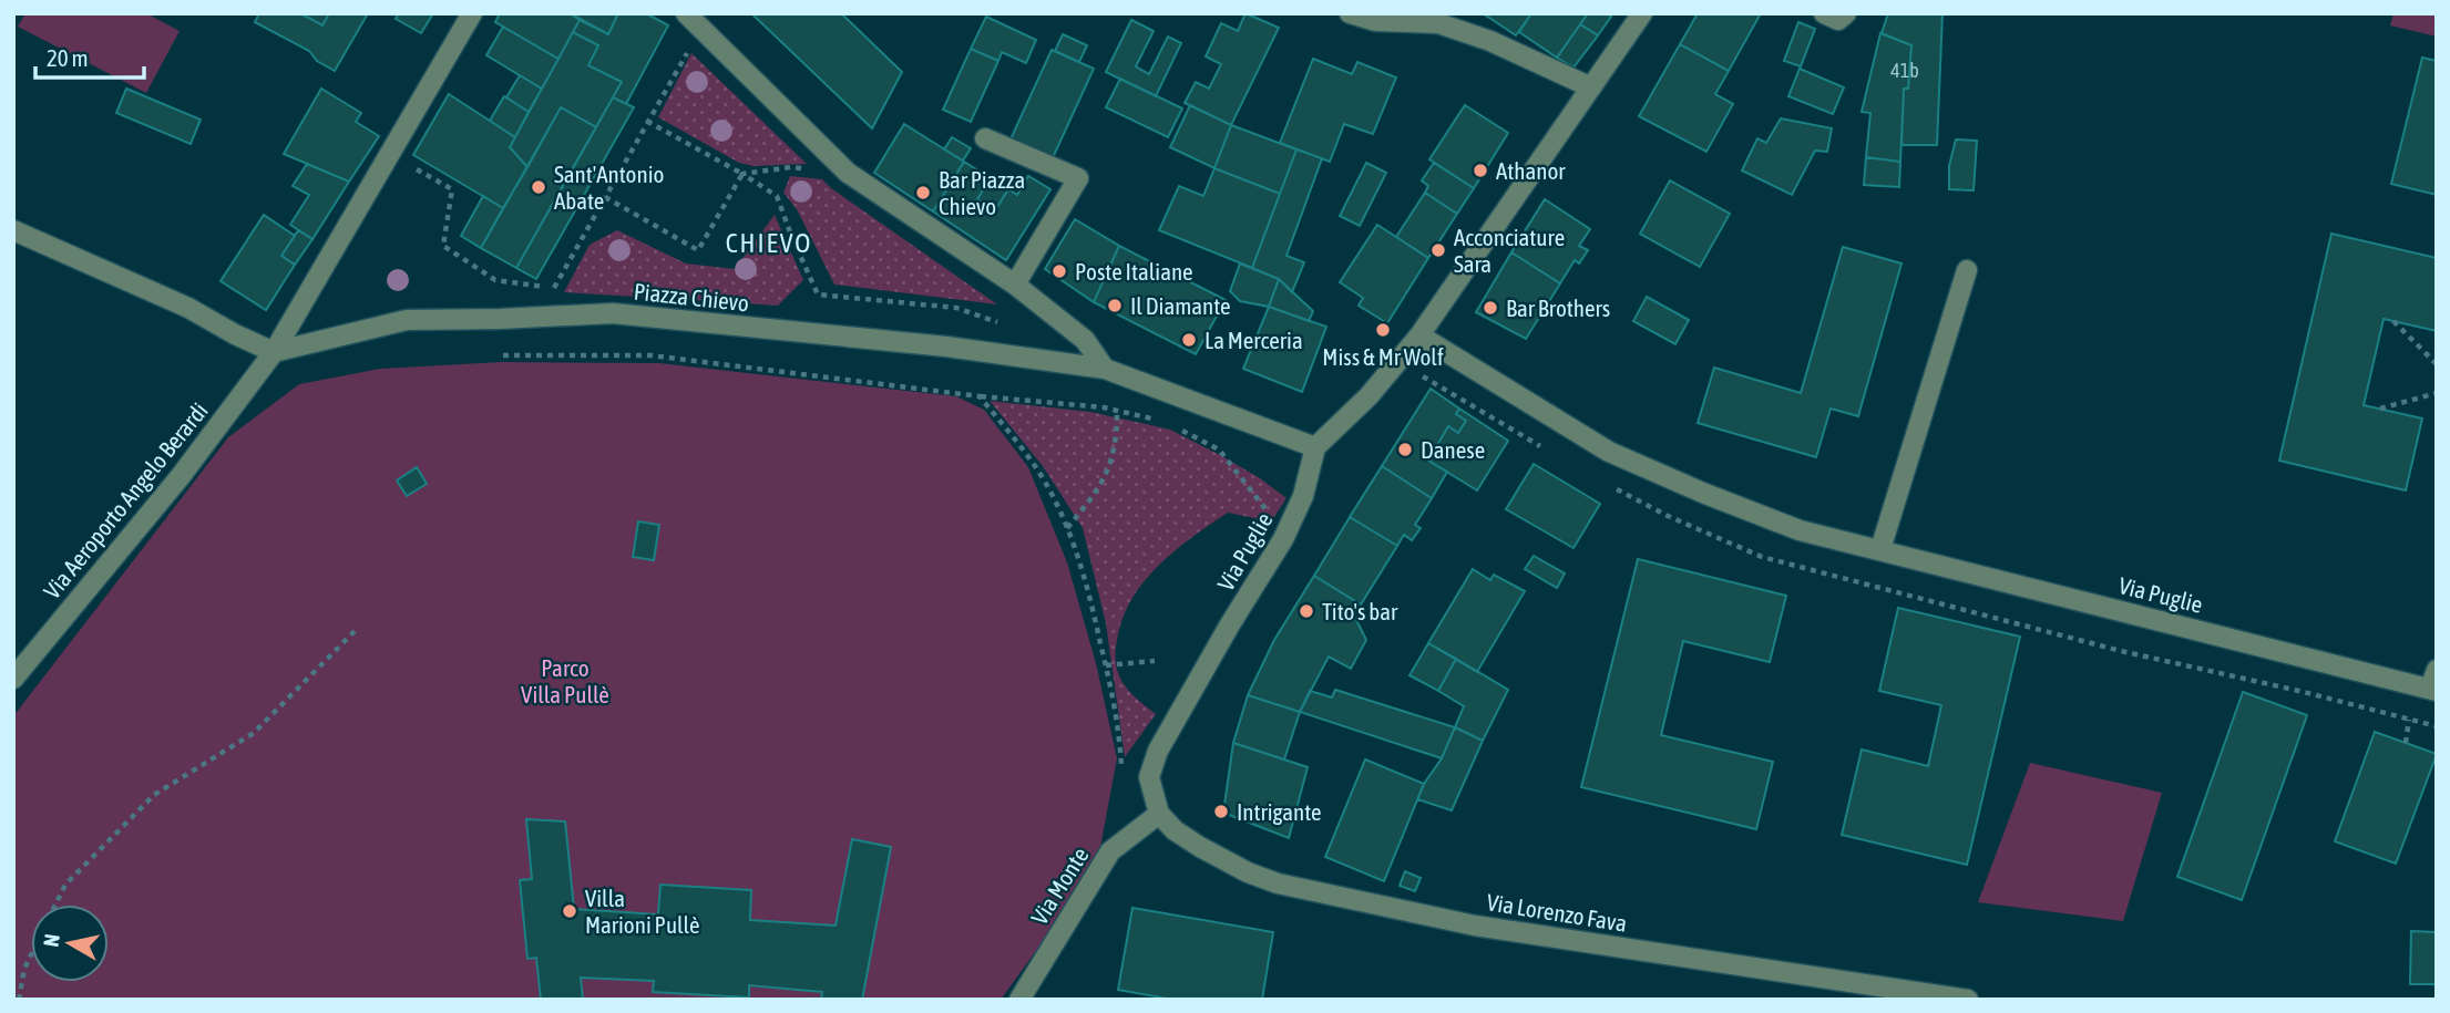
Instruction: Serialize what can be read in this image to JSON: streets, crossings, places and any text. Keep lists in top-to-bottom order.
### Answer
{
  "streets": {
    "street": [
      "Piazza Chievo",
      "Via Aeroporto Angelo Berardi",
      "Via Puglie",
      "Via Monte",
      "Via Lorenzo Fava"
    ]
  },
  "crossings": [
    ["Piazza Chievo", "Via Aeroporto Angelo Berardi"],
    ["Piazza Chievo", "Via Puglie"],
    ["Via Puglie", "Via Monte"],
    ["Via Puglie", "Via Lorenzo Fava"],
    ["Via Monte", "Via Lorenzo Fava"]
  ],
  "districts": ["CHIEVO"],
  "parks": ["Parco Villa Pullè"],
  "places": [
    "Athanor",
    "Sant'Antonio Abate",
    "Bar Piazza Chievo",
    "Acconciature Sara",
    "Poste Italiane",
    "Il Diamante",
    "Bar Brothers",
    "Miss & Mr Wolf",
    "La Merceria",
    "Danese",
    "Tito's bar",
    "Intrigante",
    "Villa Marioni Pullè"
  ],
  "house_numbers": ["41b"],
  "scale_bar": "20 m",
  "north": "left"
}
